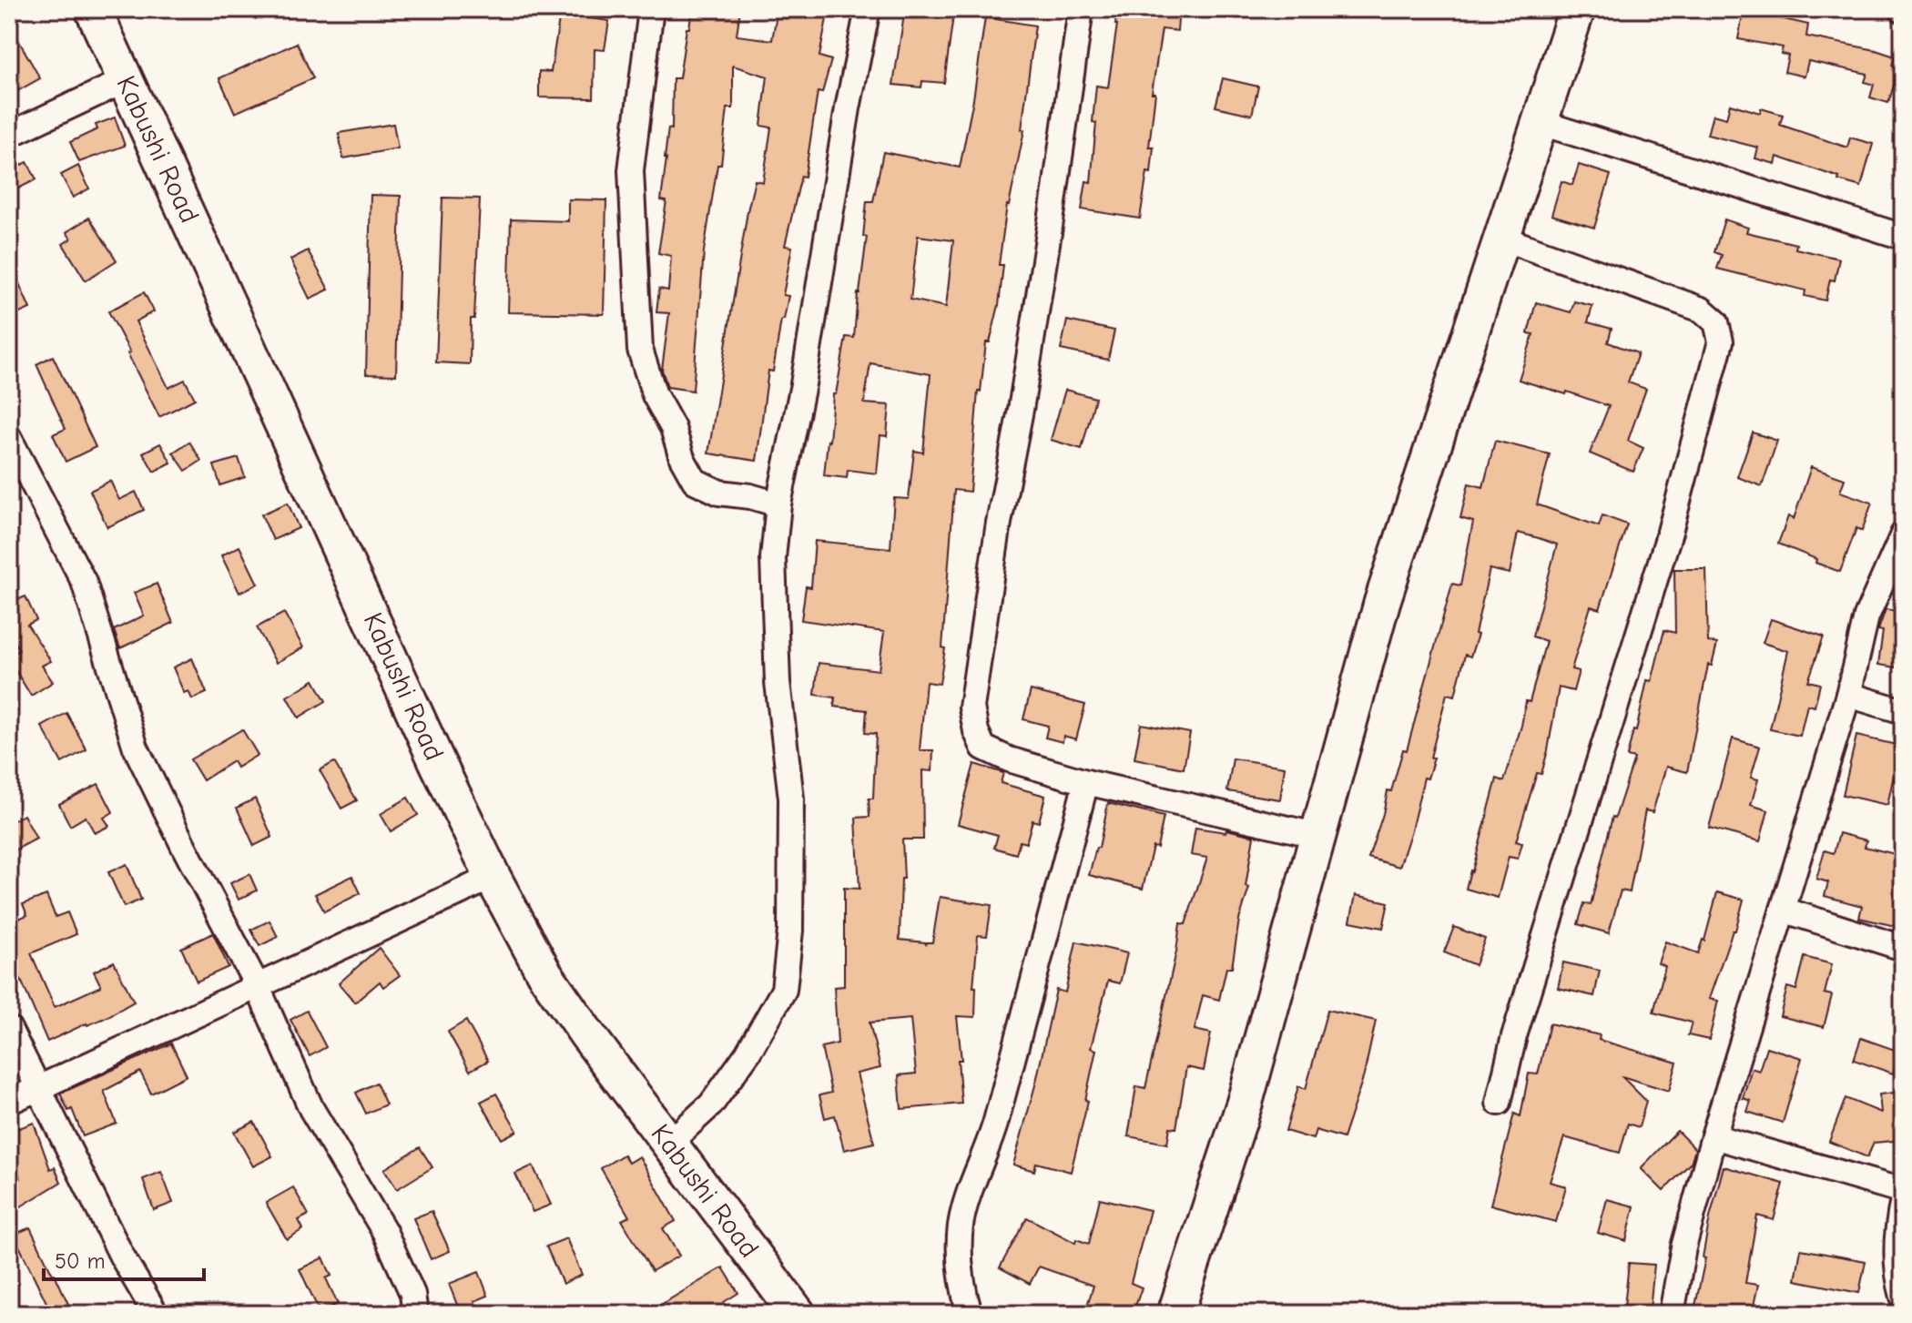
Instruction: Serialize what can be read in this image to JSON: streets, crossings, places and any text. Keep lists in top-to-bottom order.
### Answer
{
  "streets": {
    "main road": ["Kabushi Road"]
  },
  "scale_bar": "50 m"
}
